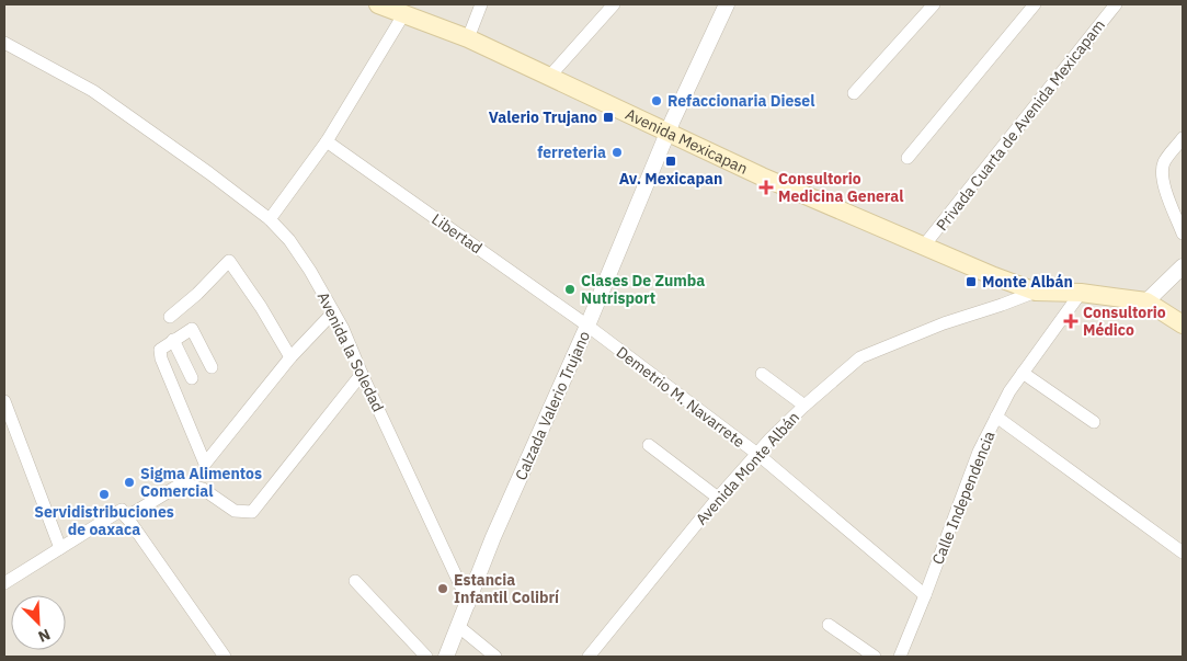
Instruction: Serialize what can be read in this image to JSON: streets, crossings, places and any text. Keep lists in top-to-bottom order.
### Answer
{
  "streets": {
    "main road": ["Avenida Mexicapan"],
    "street": [
      "Privada Cuarta de Avenida Mexicapam",
      "Libertad",
      "Avenida la Soledad",
      "Demetrio M. Navarrete",
      "Calzada Valerio Trujano",
      "Avenida Monte Albán",
      "Calle Independencia"
    ]
  },
  "crossings": [
    ["Privada Cuarta de Avenida Mexicapam", "Avenida Mexicapan"],
    ["Avenida Mexicapan", "Calzada Valerio Trujano"],
    ["Avenida Mexicapan", "Avenida Monte Albán"],
    ["Avenida Mexicapan", "Calle Independencia"],
    ["Libertad", "Demetrio M. Navarrete"],
    ["Libertad", "Calzada Valerio Trujano"],
    ["Avenida la Soledad", "Calzada Valerio Trujano"],
    ["Demetrio M. Navarrete", "Calzada Valerio Trujano"],
    ["Demetrio M. Navarrete", "Avenida Monte Albán"],
    ["Demetrio M. Navarrete", "Calle Independencia"]
  ],
  "places": {
    "other": [
      "Refaccionaria Diesel",
      "ferreteria",
      "Clases De Zumba Nutrisport",
      "Sigma Alimentos Comercial",
      "Servidistribuciones de oaxaca",
      "Estancia Infantil Colibrí"
    ],
    "transit": ["Valerio Trujano", "Av. Mexicapan", "Monte Albán"],
    "health": ["Consultorio Medicina General", "Consultorio Médico"]
  },
  "north": "bottom right"
}
